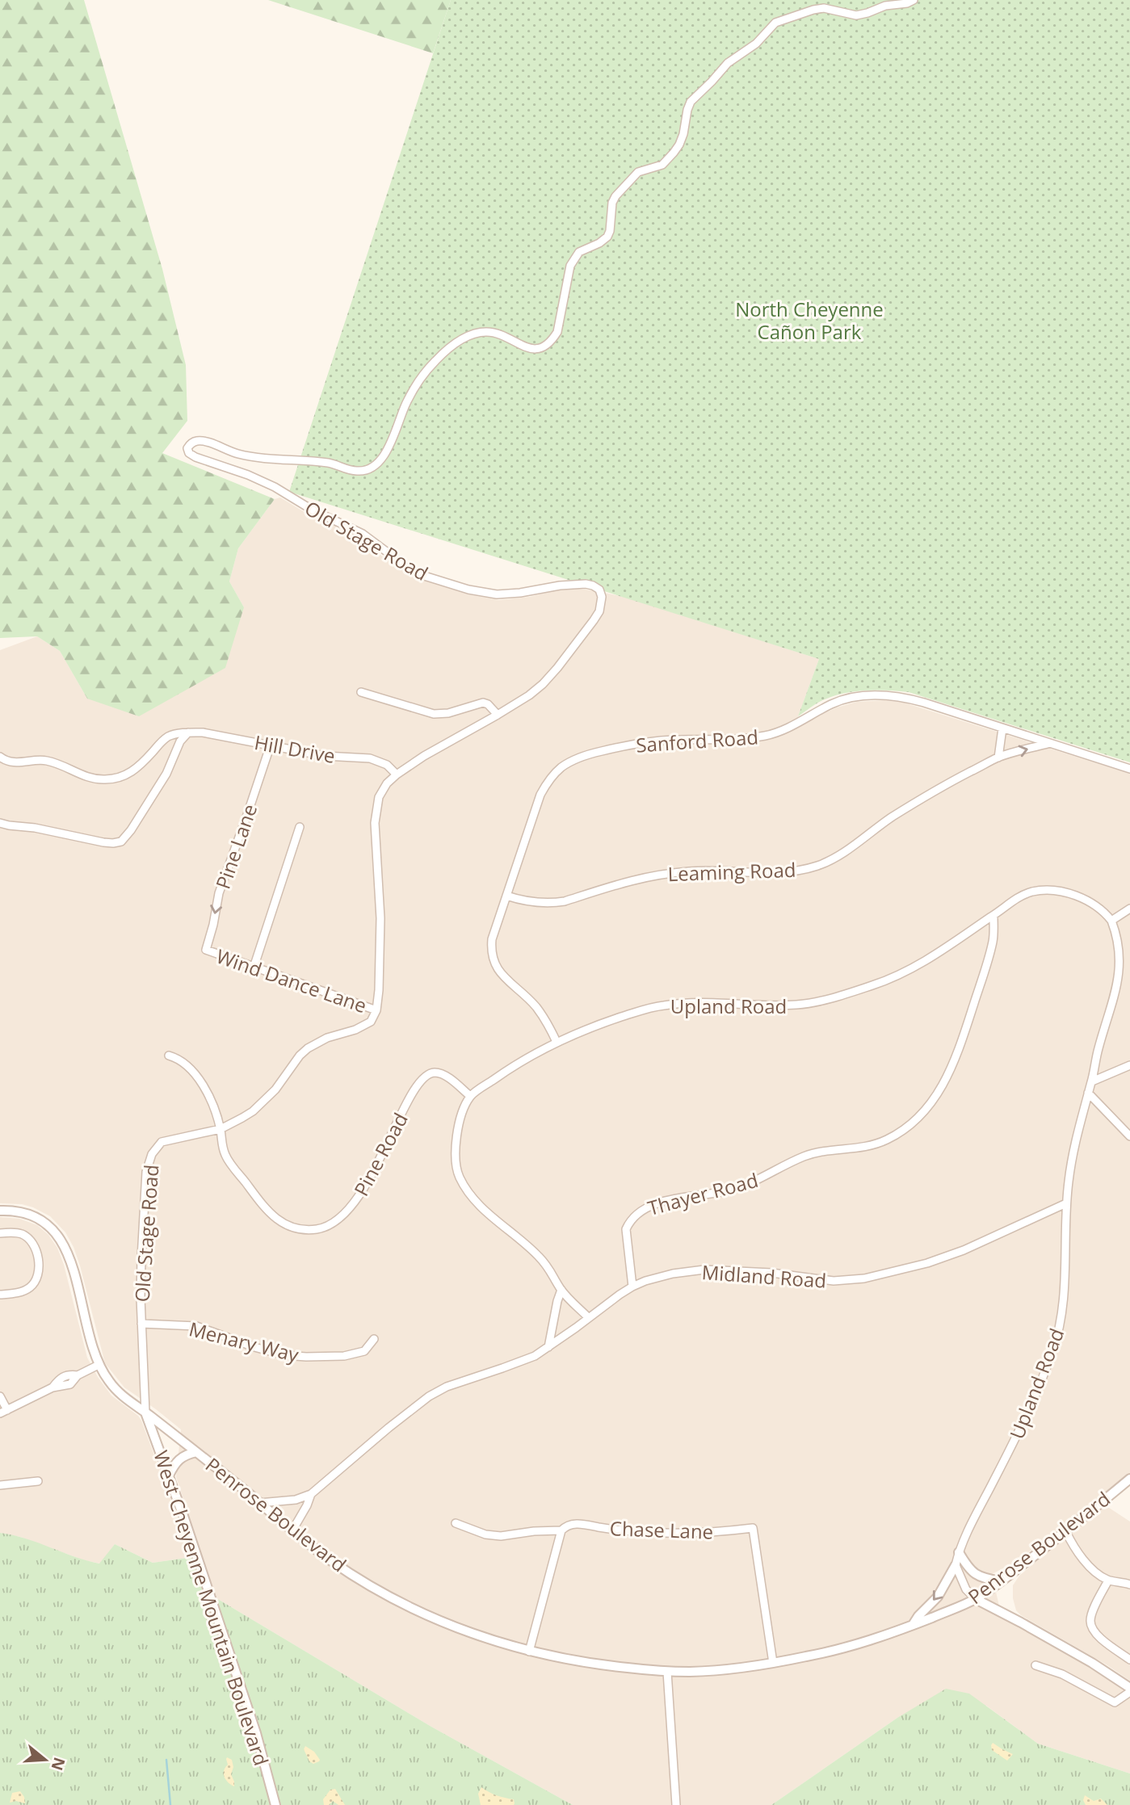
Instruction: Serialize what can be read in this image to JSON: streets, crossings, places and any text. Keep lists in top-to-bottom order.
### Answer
{
  "streets": {
    "street": [
      "Old Stage Road",
      "Sanford Road",
      "Hill Drive",
      "Pine Lane",
      "Leaming Road",
      "Wind Dance Lane",
      "Upland Road",
      "Pine Road",
      "Thayer Road",
      "Midland Road",
      "Menary Way",
      "Penrose Boulevard",
      "Chase Lane",
      "West Cheyenne Mountain Boulevard"
    ]
  },
  "crossings": [
    ["Old Stage Road", "Hill Drive"],
    ["Old Stage Road", "Wind Dance Lane"],
    ["Old Stage Road", "Pine Road"],
    ["Old Stage Road", "Menary Way"],
    ["Old Stage Road", "Penrose Boulevard"],
    ["Old Stage Road", "West Cheyenne Mountain Boulevard"],
    ["Sanford Road", "Leaming Road"],
    ["Sanford Road", "Upland Road"],
    ["Hill Drive", "Pine Lane"],
    ["Pine Lane", "Wind Dance Lane"],
    ["Upland Road", "Pine Road"],
    ["Upland Road", "Thayer Road"],
    ["Upland Road", "Midland Road"],
    ["Thayer Road", "Midland Road"],
    ["Midland Road", "Penrose Boulevard"],
    ["Penrose Boulevard", "Chase Lane"],
    ["Penrose Boulevard", "West Cheyenne Mountain Boulevard"]
  ],
  "parks": ["North Cheyenne Cañon Park"],
  "north": "right"
}
